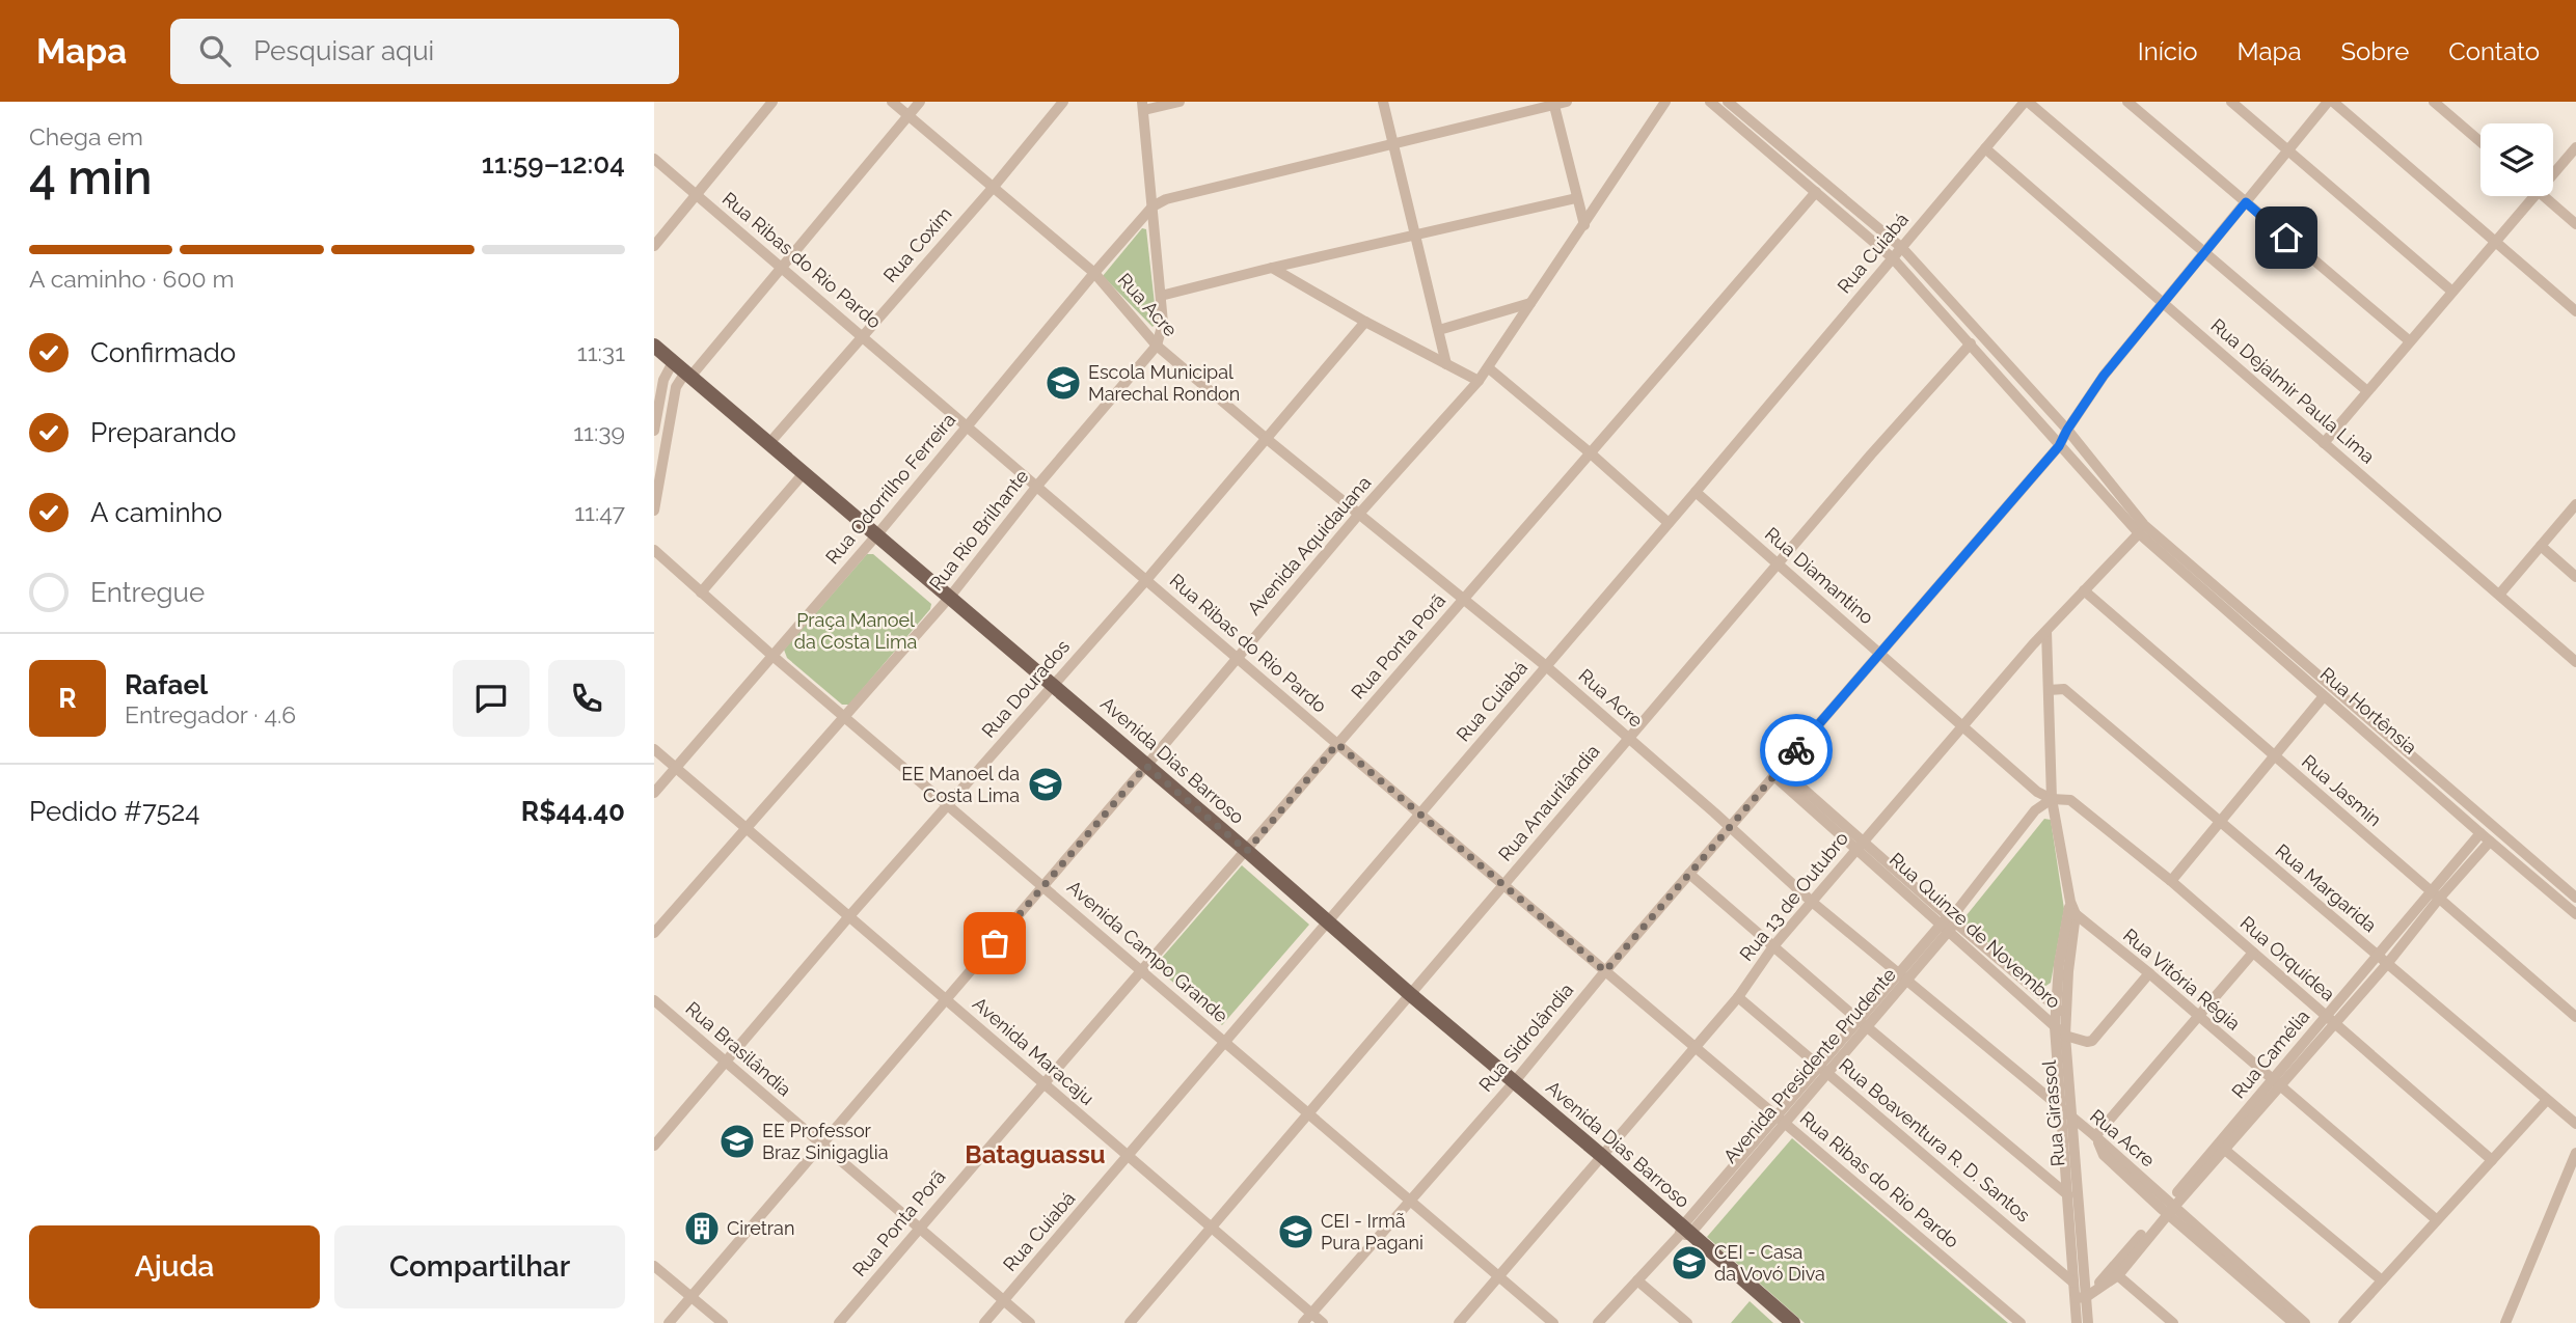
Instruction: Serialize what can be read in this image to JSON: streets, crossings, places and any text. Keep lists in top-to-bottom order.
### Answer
{
  "streets": {
    "main road": ["Avenida Dias Barroso"],
    "street": [
      "Rua Coxim",
      "Rua Cuiabá",
      "Rua Ribas do Rio Pardo",
      "Rua Acre",
      "Rua Dejalmir Paula Lima",
      "Rua Odorrilho Ferreira",
      "Rua Rio Brilhante",
      "Avenida Aquidauana",
      "Rua Diamantino",
      "Rua Ponta Porã",
      "Rua Dourados",
      "Rua Hortênsia",
      "Rua Jasmin",
      "Rua Anaurilândia",
      "Rua Margarida",
      "Rua 13 de Outubro",
      "Rua Quinze de Novembro",
      "Avenida Campo Grande",
      "Rua Orquídea",
      "Rua Vitória Régia",
      "Rua Sidrolândia",
      "Rua Brasilândia",
      "Avenida Maracaju",
      "Rua Camélia",
      "Avenida Presidente Prudente",
      "Rua Girassol",
      "Rua Boaventura R. D. Santos"
    ]
  },
  "crossings": [
    ["Rua Coxim", "Rua Ribas do Rio Pardo"],
    ["Rua Coxim", "Rua Acre"],
    ["Rua Coxim", "Avenida Dias Barroso"],
    ["Rua Cuiabá", "Rua Ribas do Rio Pardo"],
    ["Rua Cuiabá", "Rua Acre"],
    ["Rua Cuiabá", "Rua Dejalmir Paula Lima"],
    ["Rua Cuiabá", "Rua Diamantino"],
    ["Rua Cuiabá", "Rua Hortênsia"],
    ["Rua Cuiabá", "Avenida Dias Barroso"],
    ["Rua Cuiabá", "Avenida Campo Grande"],
    ["Rua Cuiabá", "Rua Brasilândia"],
    ["Rua Cuiabá", "Avenida Maracaju"],
    ["Rua Ribas do Rio Pardo", "Rua Odorrilho Ferreira"],
    ["Rua Ribas do Rio Pardo", "Rua Rio Brilhante"],
    ["Rua Ribas do Rio Pardo", "Avenida Aquidauana"],
    ["Rua Ribas do Rio Pardo", "Rua Ponta Porã"],
    ["Rua Ribas do Rio Pardo", "Rua Dourados"],
    ["Rua Ribas do Rio Pardo", "Rua Anaurilândia"],
    ["Rua Ribas do Rio Pardo", "Rua 13 de Outubro"],
    ["Rua Ribas do Rio Pardo", "Rua Sidrolândia"],
    ["Rua Ribas do Rio Pardo", "Avenida Presidente Prudente"],
    ["Rua Acre", "Rua Odorrilho Ferreira"],
    ["Rua Acre", "Rua Rio Brilhante"],
    ["Rua Acre", "Avenida Aquidauana"],
    ["Rua Acre", "Rua Ponta Porã"],
    ["Rua Acre", "Rua Dourados"],
    ["Rua Acre", "Rua Anaurilândia"],
    ["Rua Acre", "Rua 13 de Outubro"],
    ["Rua Acre", "Rua Sidrolândia"],
    ["Rua Acre", "Avenida Presidente Prudente"],
    ["Rua Acre", "Rua Girassol"],
    ["Rua Dejalmir Paula Lima", "Rua Sidrolândia"],
    ["Rua Odorrilho Ferreira", "Avenida Dias Barroso"],
    ["Rua Odorrilho Ferreira", "Avenida Campo Grande"],
    ["Rua Odorrilho Ferreira", "Avenida Maracaju"],
    ["Rua Rio Brilhante", "Avenida Dias Barroso"],
    ["Rua Rio Brilhante", "Avenida Campo Grande"],
    ["Rua Rio Brilhante", "Avenida Maracaju"],
    ["Avenida Aquidauana", "Avenida Dias Barroso"],
    ["Avenida Aquidauana", "Avenida Campo Grande"],
    ["Avenida Aquidauana", "Rua Brasilândia"],
    ["Avenida Aquidauana", "Avenida Maracaju"],
    ["Rua Diamantino", "Rua Anaurilândia"],
    ["Rua Diamantino", "Rua 13 de Outubro"],
    ["Rua Diamantino", "Rua Orquídea"],
    ["Rua Diamantino", "Rua Sidrolândia"],
    ["Rua Diamantino", "Avenida Presidente Prudente"],
    ["Rua Diamantino", "Rua Girassol"],
    ["Rua Ponta Porã", "Rua Hortênsia"],
    ["Rua Ponta Porã", "Avenida Dias Barroso"],
    ["Rua Ponta Porã", "Avenida Campo Grande"],
    ["Rua Ponta Porã", "Rua Brasilândia"],
    ["Rua Ponta Porã", "Avenida Maracaju"],
    ["Rua Dourados", "Avenida Dias Barroso"],
    ["Rua Dourados", "Avenida Campo Grande"],
    ["Rua Dourados", "Rua Brasilândia"],
    ["Rua Dourados", "Avenida Maracaju"],
    ["Rua Hortênsia", "Rua Anaurilândia"],
    ["Rua Hortênsia", "Rua 13 de Outubro"],
    ["Rua Hortênsia", "Rua Sidrolândia"],
    ["Rua Hortênsia", "Rua Camélia"],
    ["Avenida Dias Barroso", "Rua Anaurilândia"],
    ["Avenida Dias Barroso", "Rua 13 de Outubro"],
    ["Avenida Dias Barroso", "Rua Sidrolândia"],
    ["Avenida Dias Barroso", "Avenida Presidente Prudente"],
    ["Rua Jasmin", "Rua 13 de Outubro"],
    ["Rua Jasmin", "Rua Camélia"],
    ["Rua Anaurilândia", "Avenida Campo Grande"],
    ["Rua Anaurilândia", "Avenida Maracaju"],
    ["Rua Margarida", "Rua Camélia"],
    ["Rua Margarida", "Rua Girassol"],
    ["Rua 13 de Outubro", "Rua Quinze de Novembro"],
    ["Rua 13 de Outubro", "Avenida Campo Grande"],
    ["Rua 13 de Outubro", "Rua Girassol"],
    ["Rua 13 de Outubro", "Rua Boaventura R. D. Santos"],
    ["Rua Quinze de Novembro", "Rua Vitória Régia"],
    ["Rua Quinze de Novembro", "Rua Sidrolândia"],
    ["Rua Quinze de Novembro", "Avenida Presidente Prudente"],
    ["Rua Quinze de Novembro", "Rua Girassol"],
    ["Avenida Campo Grande", "Rua Sidrolândia"],
    ["Rua Orquídea", "Rua Camélia"],
    ["Rua Orquídea", "Avenida Presidente Prudente"],
    ["Rua Orquídea", "Rua Girassol"],
    ["Rua Vitória Régia", "Rua Girassol"],
    ["Rua Sidrolândia", "Avenida Maracaju"],
    ["Avenida Presidente Prudente", "Rua Girassol"],
    ["Avenida Presidente Prudente", "Rua Boaventura R. D. Santos"],
    ["Rua Girassol", "Rua Boaventura R. D. Santos"]
  ],
  "districts": ["Bataguassu"],
  "parks": ["Praça Manoel da Costa Lima"],
  "places": {
    "school or university": [
      "Escola Municipal Marechal Rondon",
      "EE Manoel da Costa Lima",
      "EE Professor Braz Sinigaglia",
      "CEI - Irmã Pura Pagani",
      "CEI - Casa da Vovó Diva"
    ],
    "building": ["Ciretran"]
  },
  "page": {
    "header": "Mapa",
    "search": "Pesquisar aqui",
    "nav": [
      "Início",
      "Mapa",
      "Sobre",
      "Contato"
    ],
    "heading": ["4 min", "Chega em", "11:59–12:04"],
    "panel": [
      "Rafael",
      "Entregador · 4.6",
      "Pedido #7524",
      "R$44.40"
    ],
    "bar": "A caminho · 600 m",
    "list": [
      ["Confirmado", "11:31"],
      ["Preparando", "11:39"],
      ["A caminho", "11:47"],
      "Entregue"
    ],
    "round": "R",
    "buttons": ["Ajuda", "Compartilhar"]
  }
}
